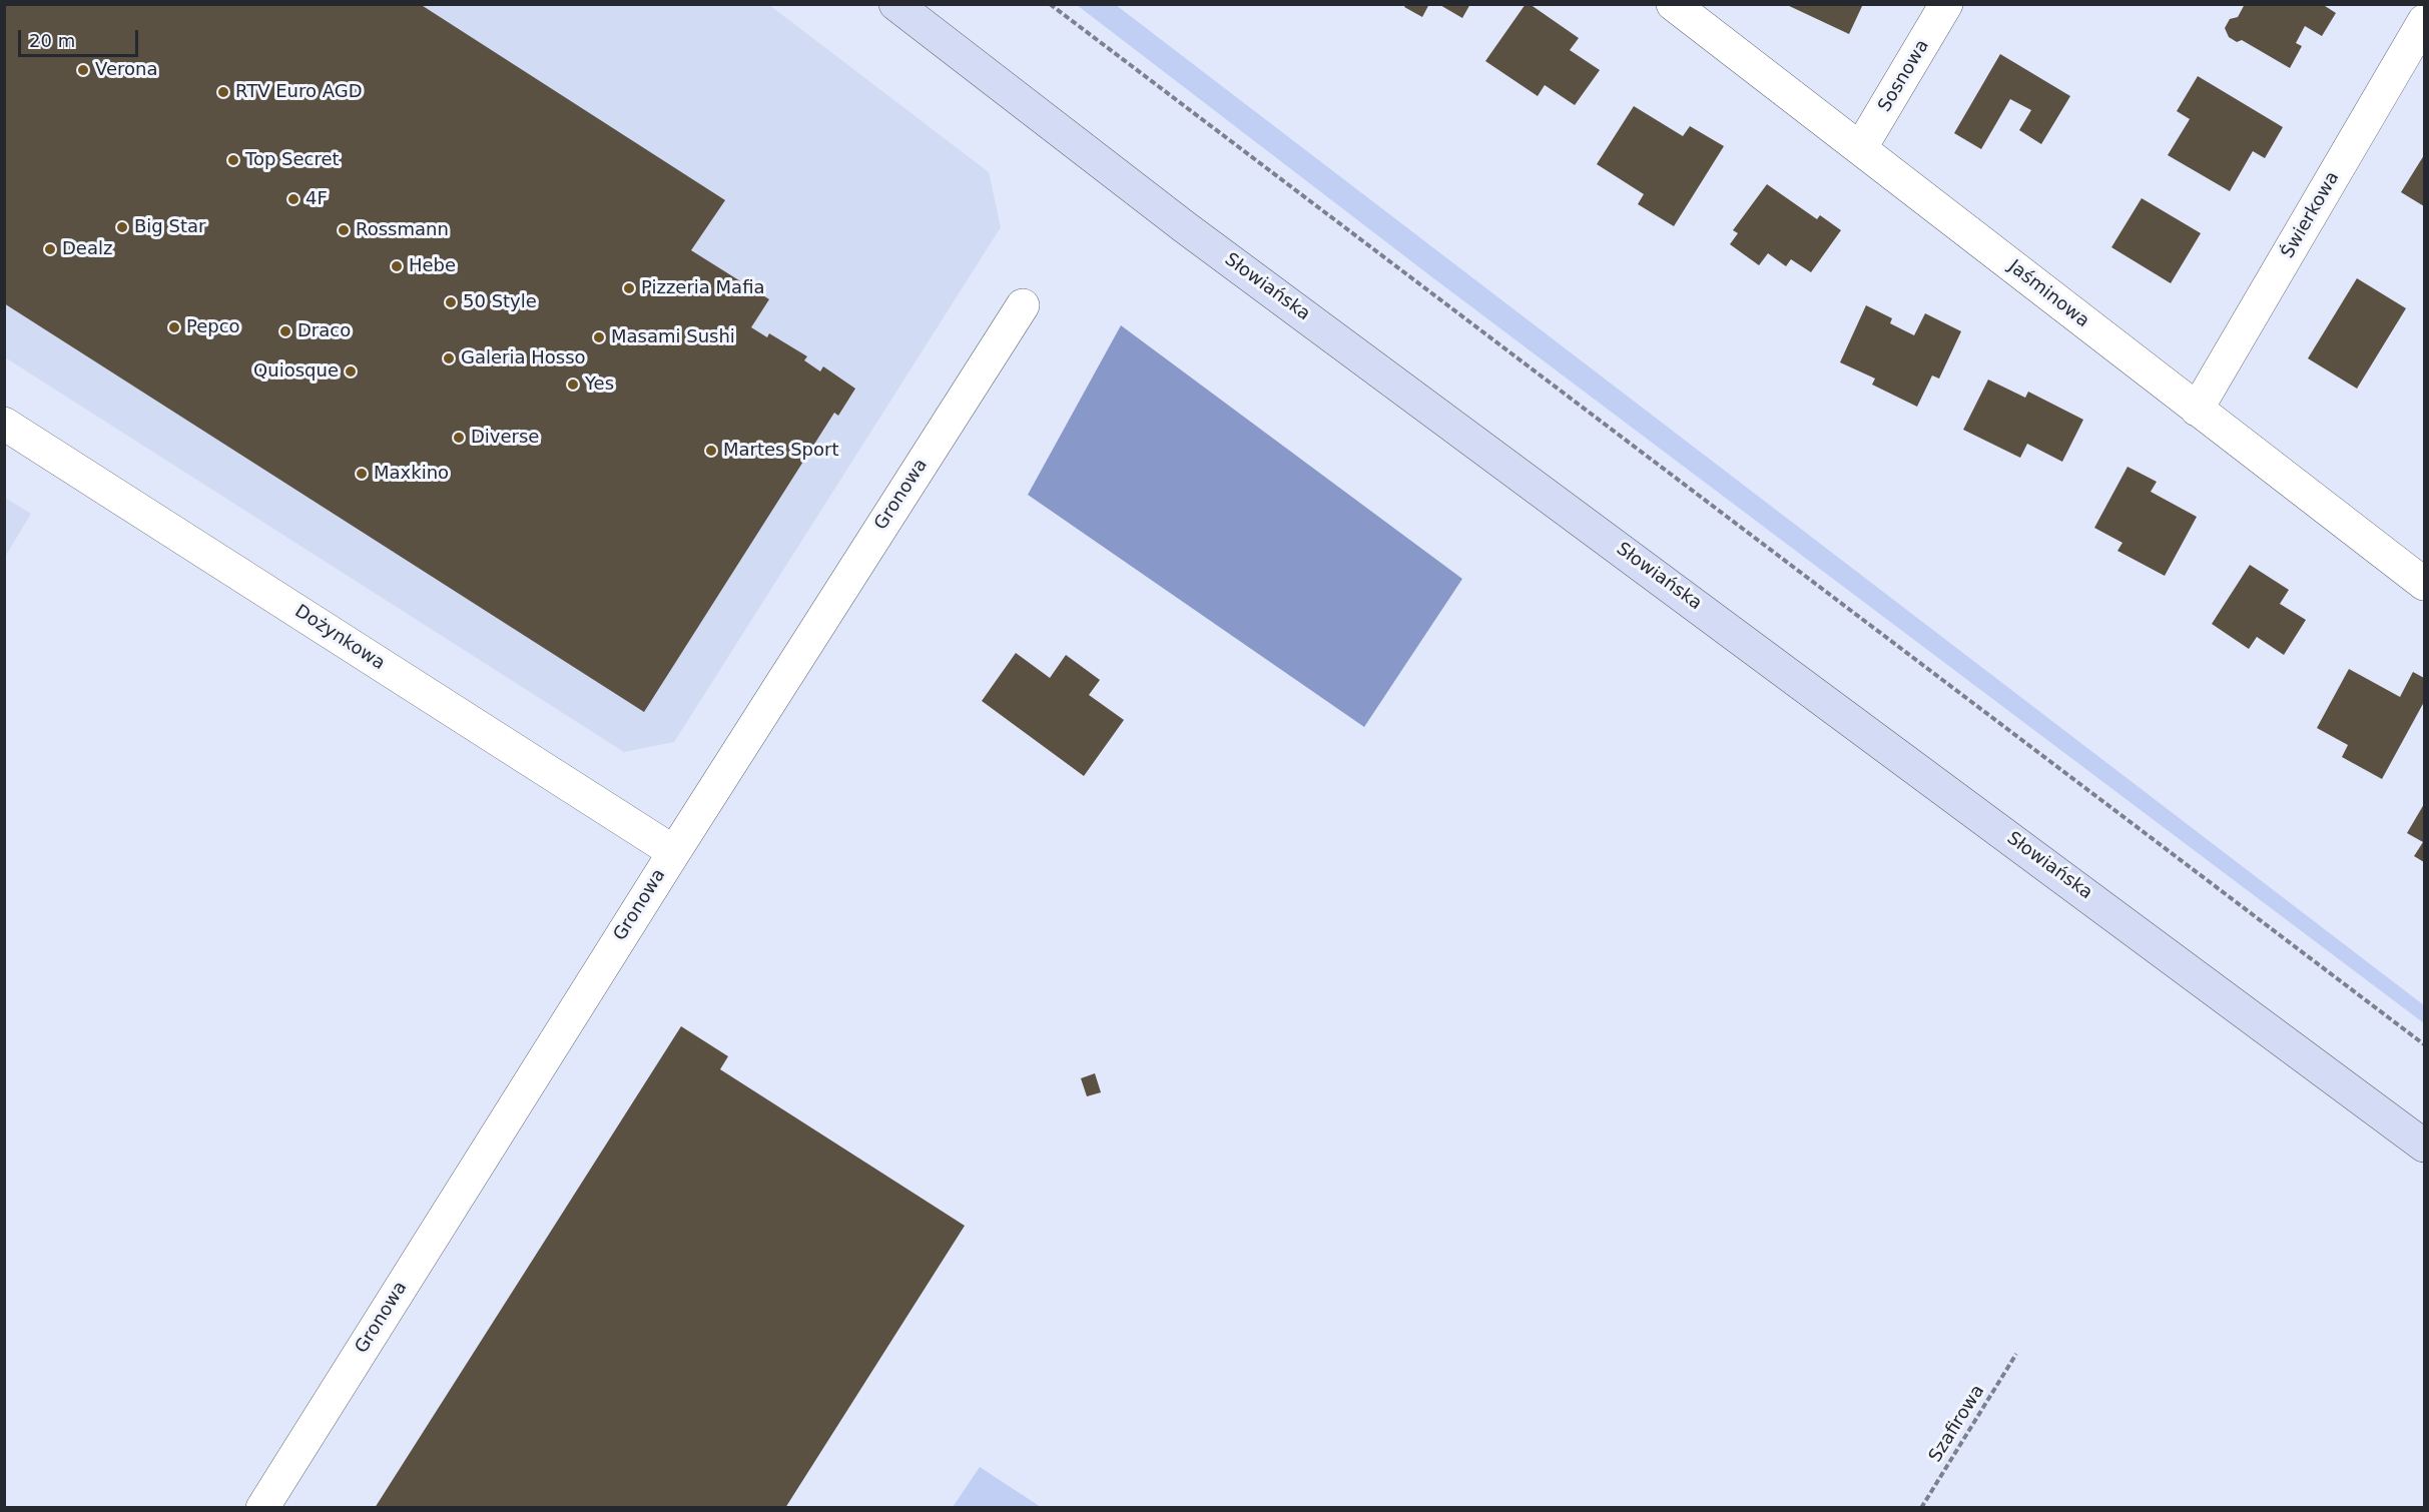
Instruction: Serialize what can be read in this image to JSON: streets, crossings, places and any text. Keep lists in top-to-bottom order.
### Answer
{
  "streets": {
    "main road": ["Słowiańska"],
    "street": [
      "Sosnowa",
      "Świerkowa",
      "Jaśminowa",
      "Gronowa",
      "Dożynkowa"
    ],
    "path": ["Szafirowa"]
  },
  "crossings": [
    ["Sosnowa", "Jaśminowa"],
    ["Świerkowa", "Jaśminowa"],
    ["Gronowa", "Dożynkowa"]
  ],
  "places": [
    "Verona",
    "RTV Euro AGD",
    "Top Secret",
    "4F",
    "Big Star",
    "Rossmann",
    "Dealz",
    "Hebe",
    "Pizzeria Mafia",
    "50 Style",
    "Pepco",
    "Draco",
    "Masami Sushi",
    "Galeria Hosso",
    "Quiosque",
    "Yes",
    "Diverse",
    "Martes Sport",
    "Maxkino"
  ],
  "scale_bar": "20 m"
}
